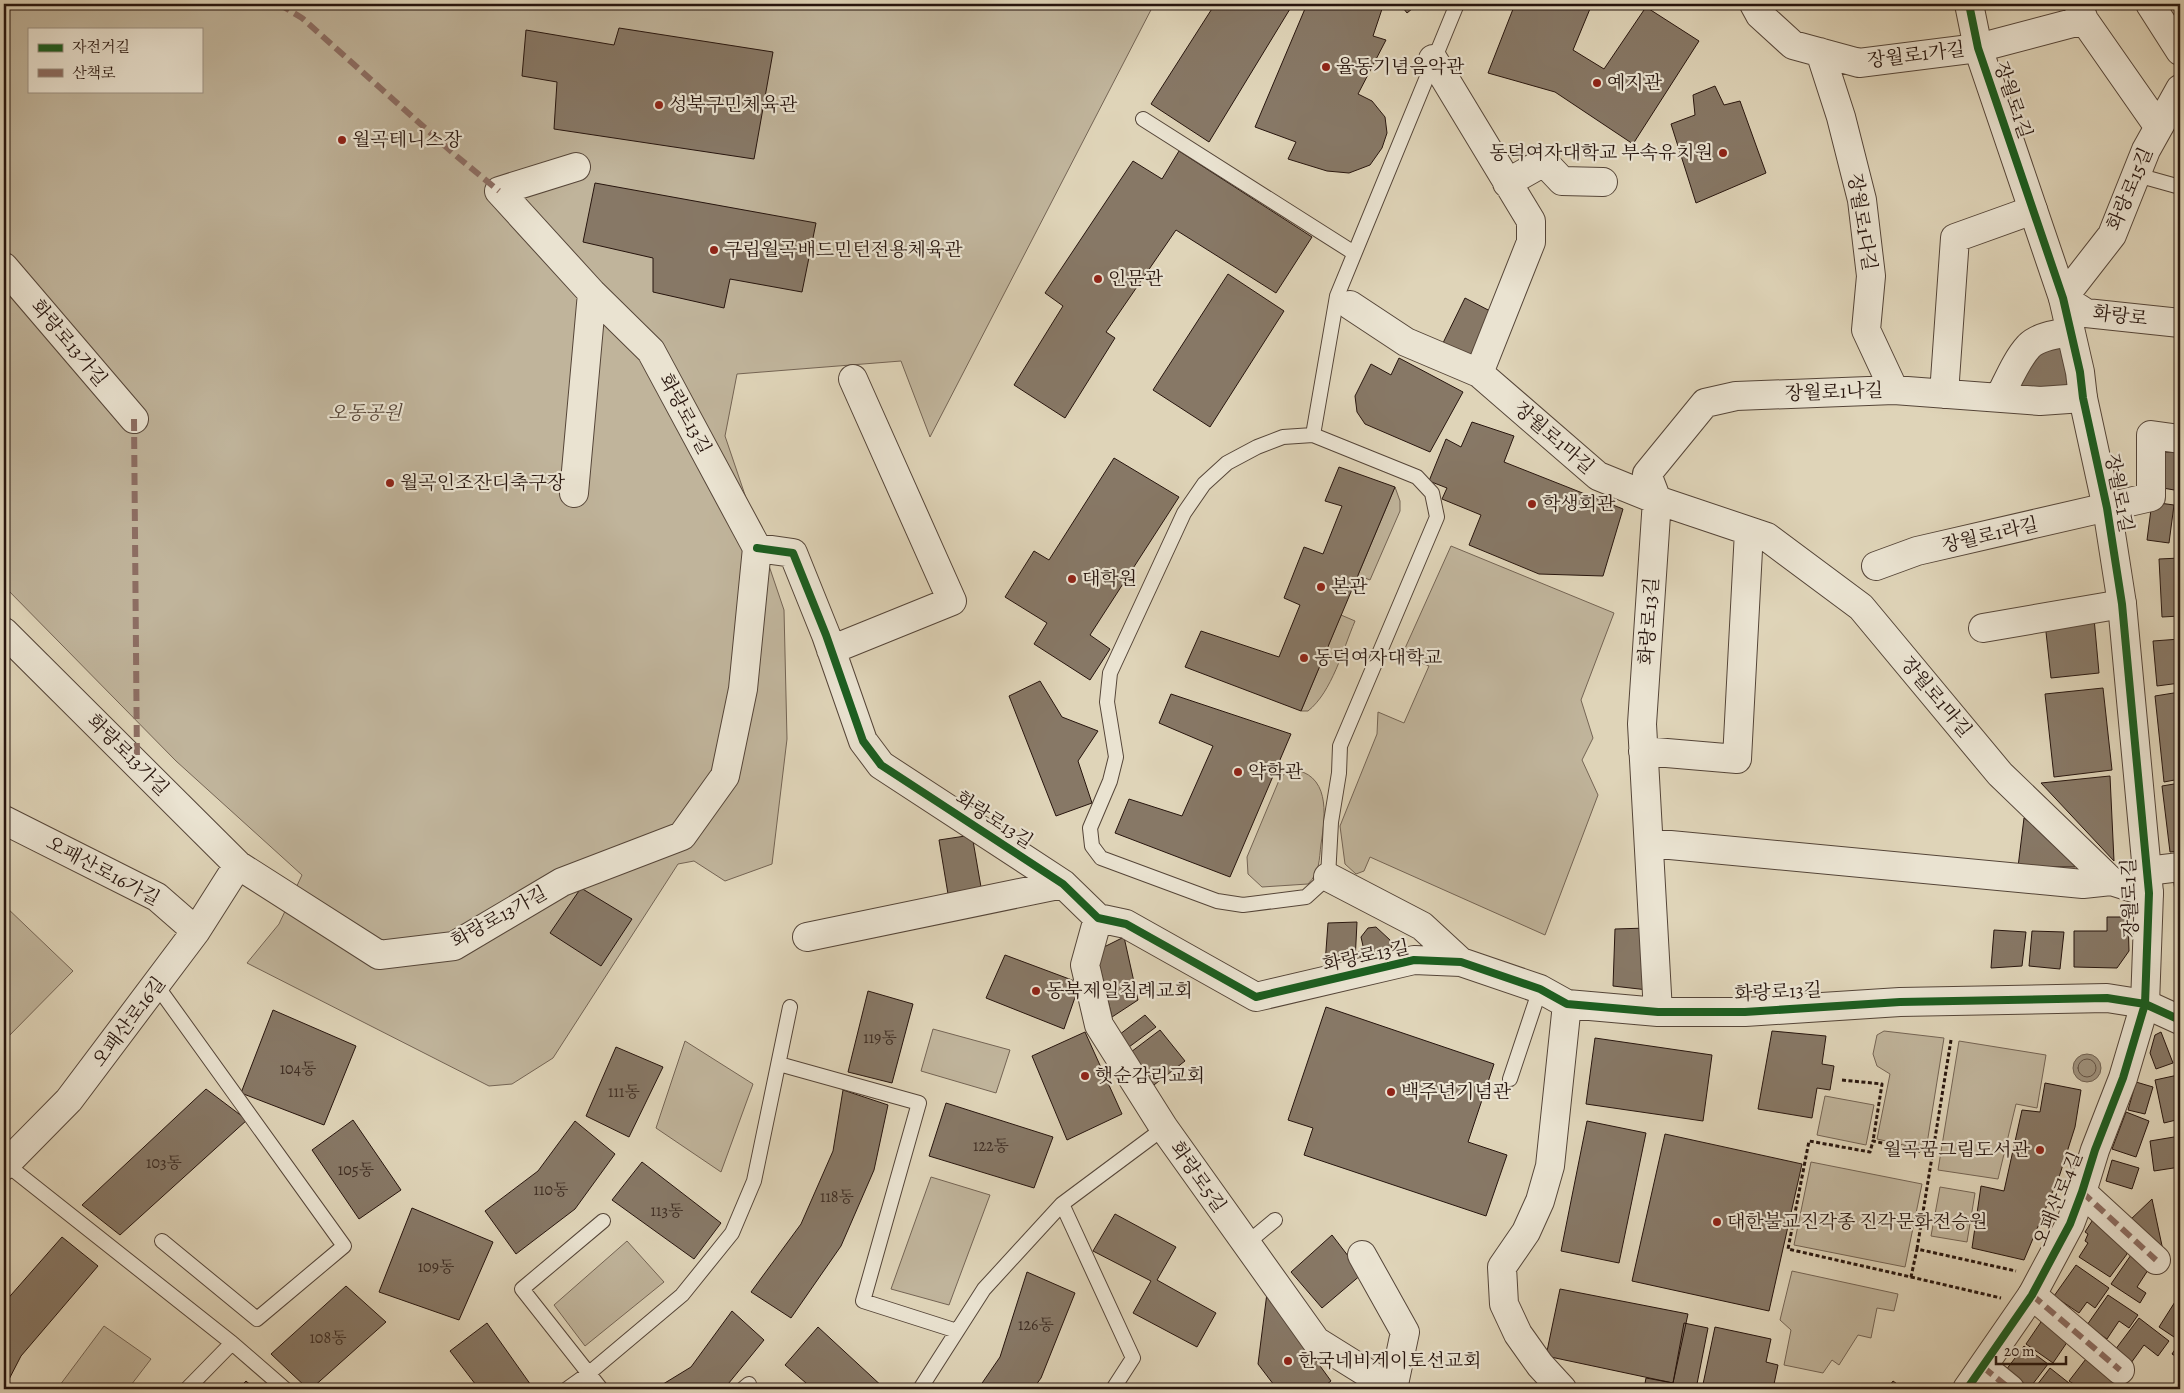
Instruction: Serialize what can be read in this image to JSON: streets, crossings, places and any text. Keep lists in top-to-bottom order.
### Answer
{
  "streets": {
    "street": [
      "장월로1가길",
      "장월로1길",
      "화랑로15길",
      "장월로1다길",
      "화랑로",
      "화랑로13가길",
      "장월로1나길",
      "화랑로13길",
      "장월로1마길",
      "장월로1라길",
      "오패산로16가길",
      "오패산로16길",
      "화랑로5길",
      "오패산로4길"
    ]
  },
  "crossings": [
    ["장월로1가길", "장월로1길"],
    ["장월로1가길", "장월로1다길"],
    ["장월로1길", "화랑로15길"],
    ["장월로1길", "화랑로"],
    ["장월로1길", "장월로1나길"],
    ["장월로1길", "화랑로13길"],
    ["장월로1길", "장월로1마길"],
    ["장월로1길", "장월로1라길"],
    ["장월로1길", "오패산로4길"],
    ["화랑로15길", "화랑로"],
    ["장월로1다길", "장월로1나길"],
    ["화랑로13가길", "화랑로13길"],
    ["화랑로13가길", "오패산로16길"],
    ["장월로1나길", "화랑로13길"],
    ["장월로1나길", "장월로1마길"],
    ["화랑로13길", "장월로1마길"],
    ["화랑로13길", "화랑로5길"],
    ["화랑로13길", "오패산로4길"],
    ["오패산로16가길", "오패산로16길"]
  ],
  "parks": ["오동공원"],
  "places": [
    "율동기념음악관",
    "예지관",
    "성북구민체육관",
    "월곡테니스장",
    "동덕여자대학교 부속유치원",
    "구립월곡배드민턴전용체육관",
    "인문관",
    "월곡인조잔디축구장",
    "학생회관",
    "대학원",
    "본관",
    "동덕여자대학교",
    "약학관",
    "동북제일침례교회",
    "햇순감리교회",
    "백주년기념관",
    "월곡꿈그림도서관",
    "대한불교진각종 진각문화전승원",
    "한국네비게이토선교회"
  ],
  "house_numbers": [
    "119동",
    "104동",
    "111동",
    "122동",
    "103동",
    "105동",
    "110동",
    "118동",
    "113동",
    "109동",
    "126동",
    "108동"
  ],
  "legend": ["자전거길", "산책로"],
  "scale_bar": "20 m"
}
